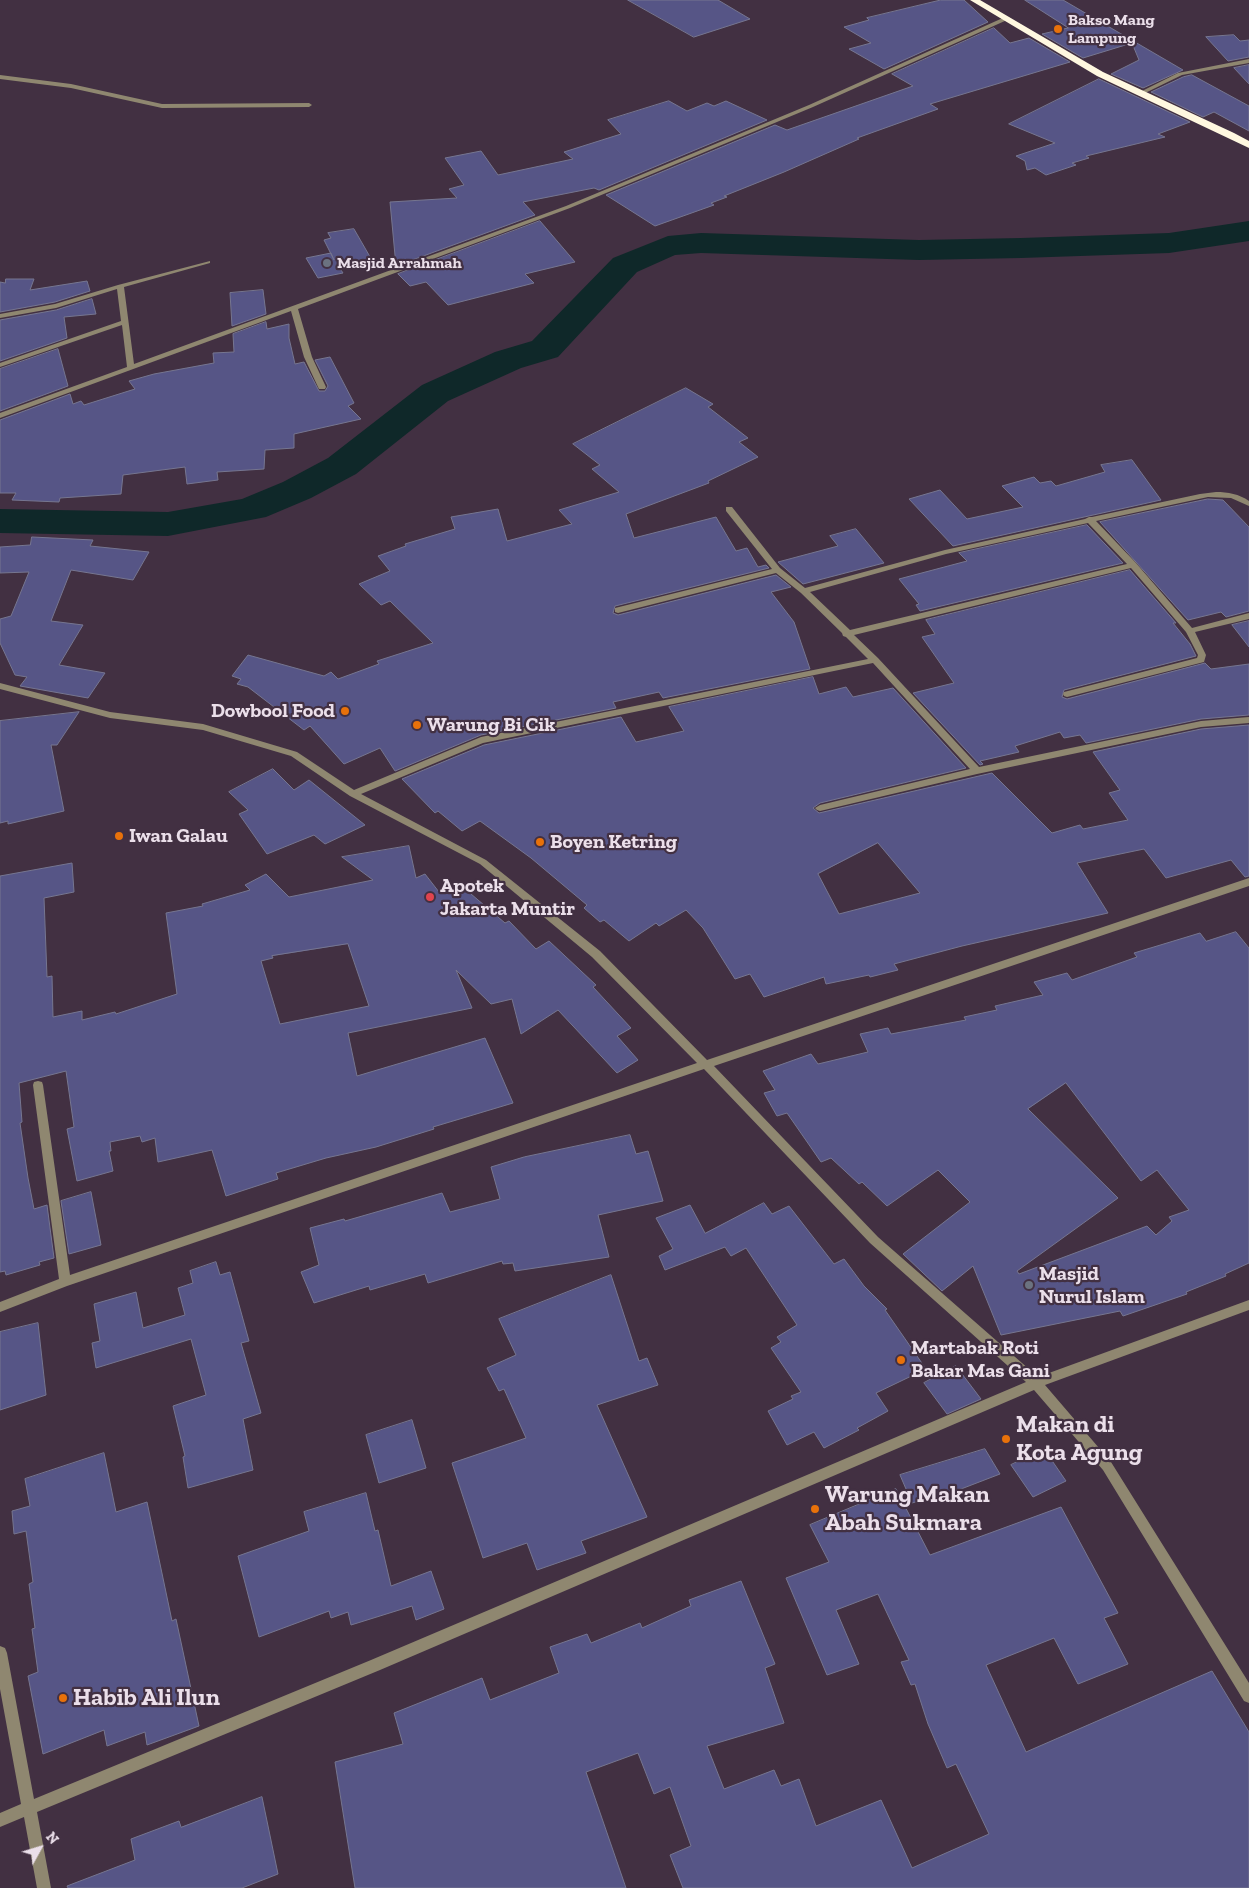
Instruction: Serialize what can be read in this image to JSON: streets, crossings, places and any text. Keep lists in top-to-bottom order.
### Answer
{
  "places": [
    "Bakso Mang Lampung",
    "Masjid Arrahmah",
    "Dowbool Food",
    "Warung Bi Cik",
    "Iwan Galau",
    "Boyen Ketring",
    "Apotek Jakarta Muntir",
    "Masjid Nurul Islam",
    "Martabak Roti Bakar Mas Gani",
    "Makan di Kota Agung",
    "Warung Makan Abah Sukmara",
    "Habib Ali Ilun"
  ],
  "north": "top right"
}
